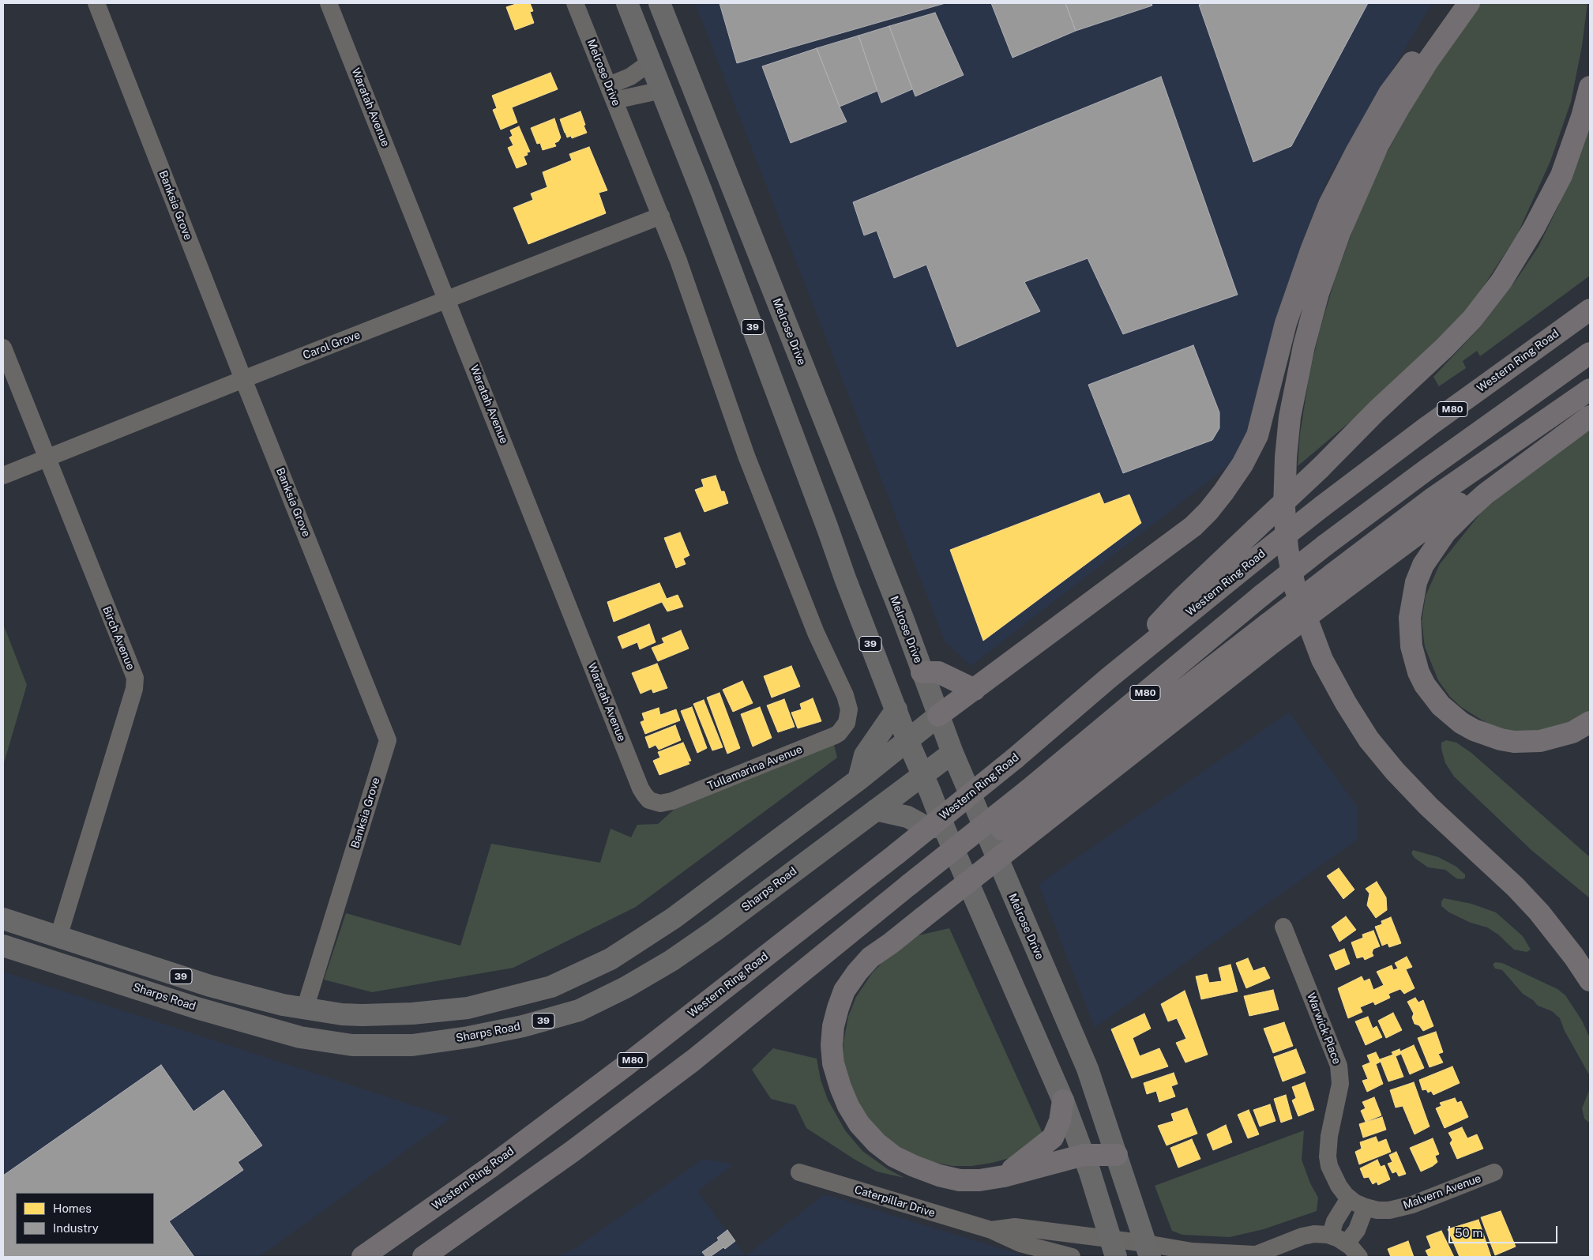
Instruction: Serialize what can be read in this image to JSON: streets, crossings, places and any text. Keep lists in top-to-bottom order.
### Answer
{
  "streets": {
    "highway": ["Western Ring Road", "M80"],
    "main road": ["Melrose Drive", "39", "Sharps Road"],
    "street": [
      "Waratah Avenue",
      "Banksia Grove",
      "Carol Grove",
      "Birch Avenue",
      "Tullamarina Avenue",
      "Warwick Place",
      "Malvern Avenue",
      "Caterpillar Drive"
    ]
  },
  "crossings": [
    ["Melrose Drive", "Carol Grove"],
    ["Melrose Drive", "Tullamarina Avenue"],
    ["Melrose Drive", "Sharps Road"],
    ["Melrose Drive", "Caterpillar Drive"],
    ["Waratah Avenue", "Carol Grove"],
    ["Waratah Avenue", "Tullamarina Avenue"],
    ["Banksia Grove", "39"],
    ["Banksia Grove", "Carol Grove"],
    ["39", "Birch Avenue"],
    ["Carol Grove", "Birch Avenue"],
    ["Warwick Place", "Malvern Avenue"]
  ],
  "legend": ["Homes", "Industry"],
  "scale_bar": "50 m"
}
